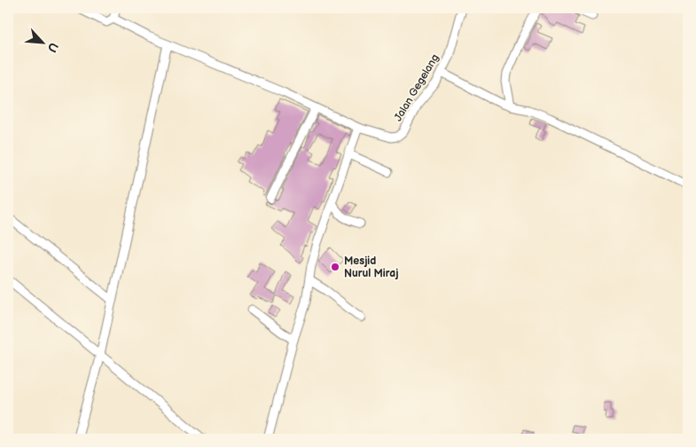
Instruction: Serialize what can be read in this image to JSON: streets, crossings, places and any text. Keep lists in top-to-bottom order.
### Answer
{
  "streets": {
    "street": ["Jalan Gegelang"]
  },
  "places": ["Mesjid Nurul Miraj"],
  "north": "bottom right"
}
